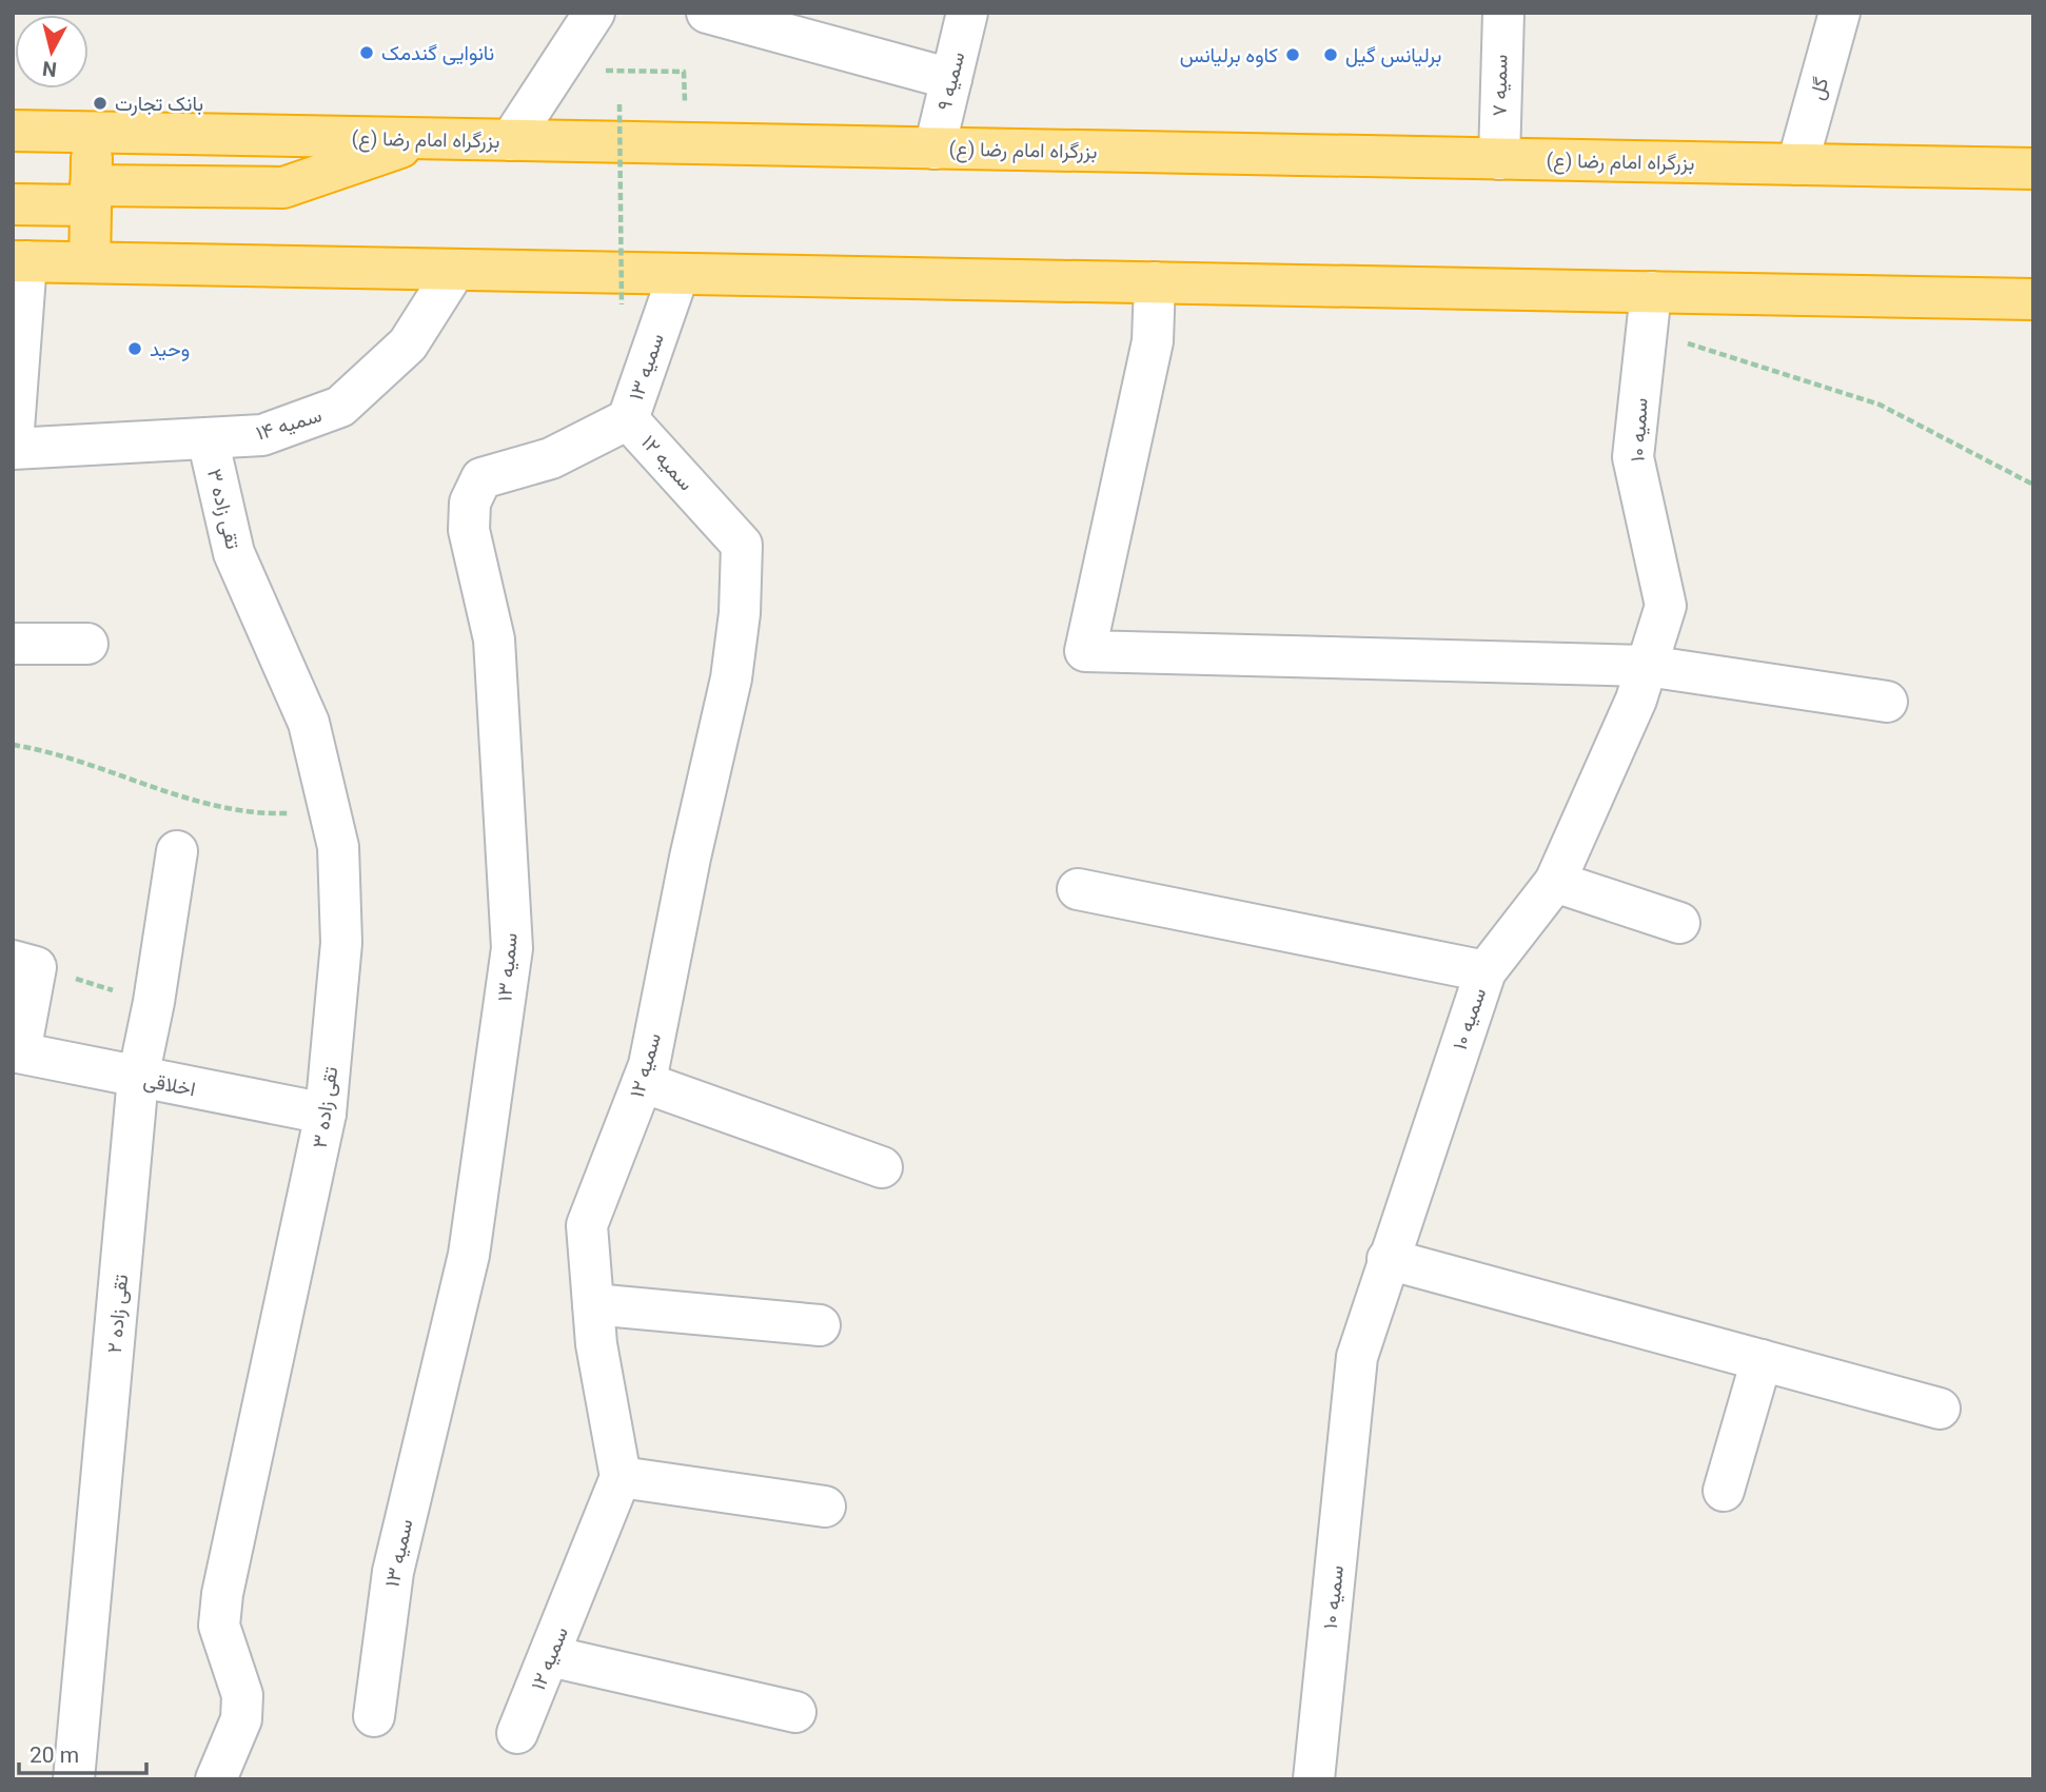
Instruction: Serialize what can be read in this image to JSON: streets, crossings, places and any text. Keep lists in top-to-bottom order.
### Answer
{
  "streets": {
    "highway": ["بزرگراه امام رضا (ع)"],
    "street": [
      "سمیه ۹",
      "سمیه ۷",
      "گل",
      "سمیه ۱۳",
      "سمیه ۱۴",
      "سمیه ۱۰",
      "سمیه ۱۲",
      "تقی زاده ۳",
      "اخلاقی",
      "تقی زاده ۲"
    ]
  },
  "crossings": [
    ["سمیه ۹", "بزرگراه امام رضا (ع)"],
    ["سمیه ۷", "بزرگراه امام رضا (ع)"],
    ["گل", "بزرگراه امام رضا (ع)"],
    ["سمیه ۱۳", "سمیه ۱۲"],
    ["سمیه ۱۴", "تقی زاده ۳"],
    ["تقی زاده ۳", "اخلاقی"],
    ["اخلاقی", "تقی زاده ۲"]
  ],
  "places": [
    "نانوایی گندمک",
    "کاوه برلیانس",
    "برلیانس گیل",
    "بانک تجارت",
    "وحید"
  ],
  "scale_bar": "20 m",
  "north": "bottom"
}
